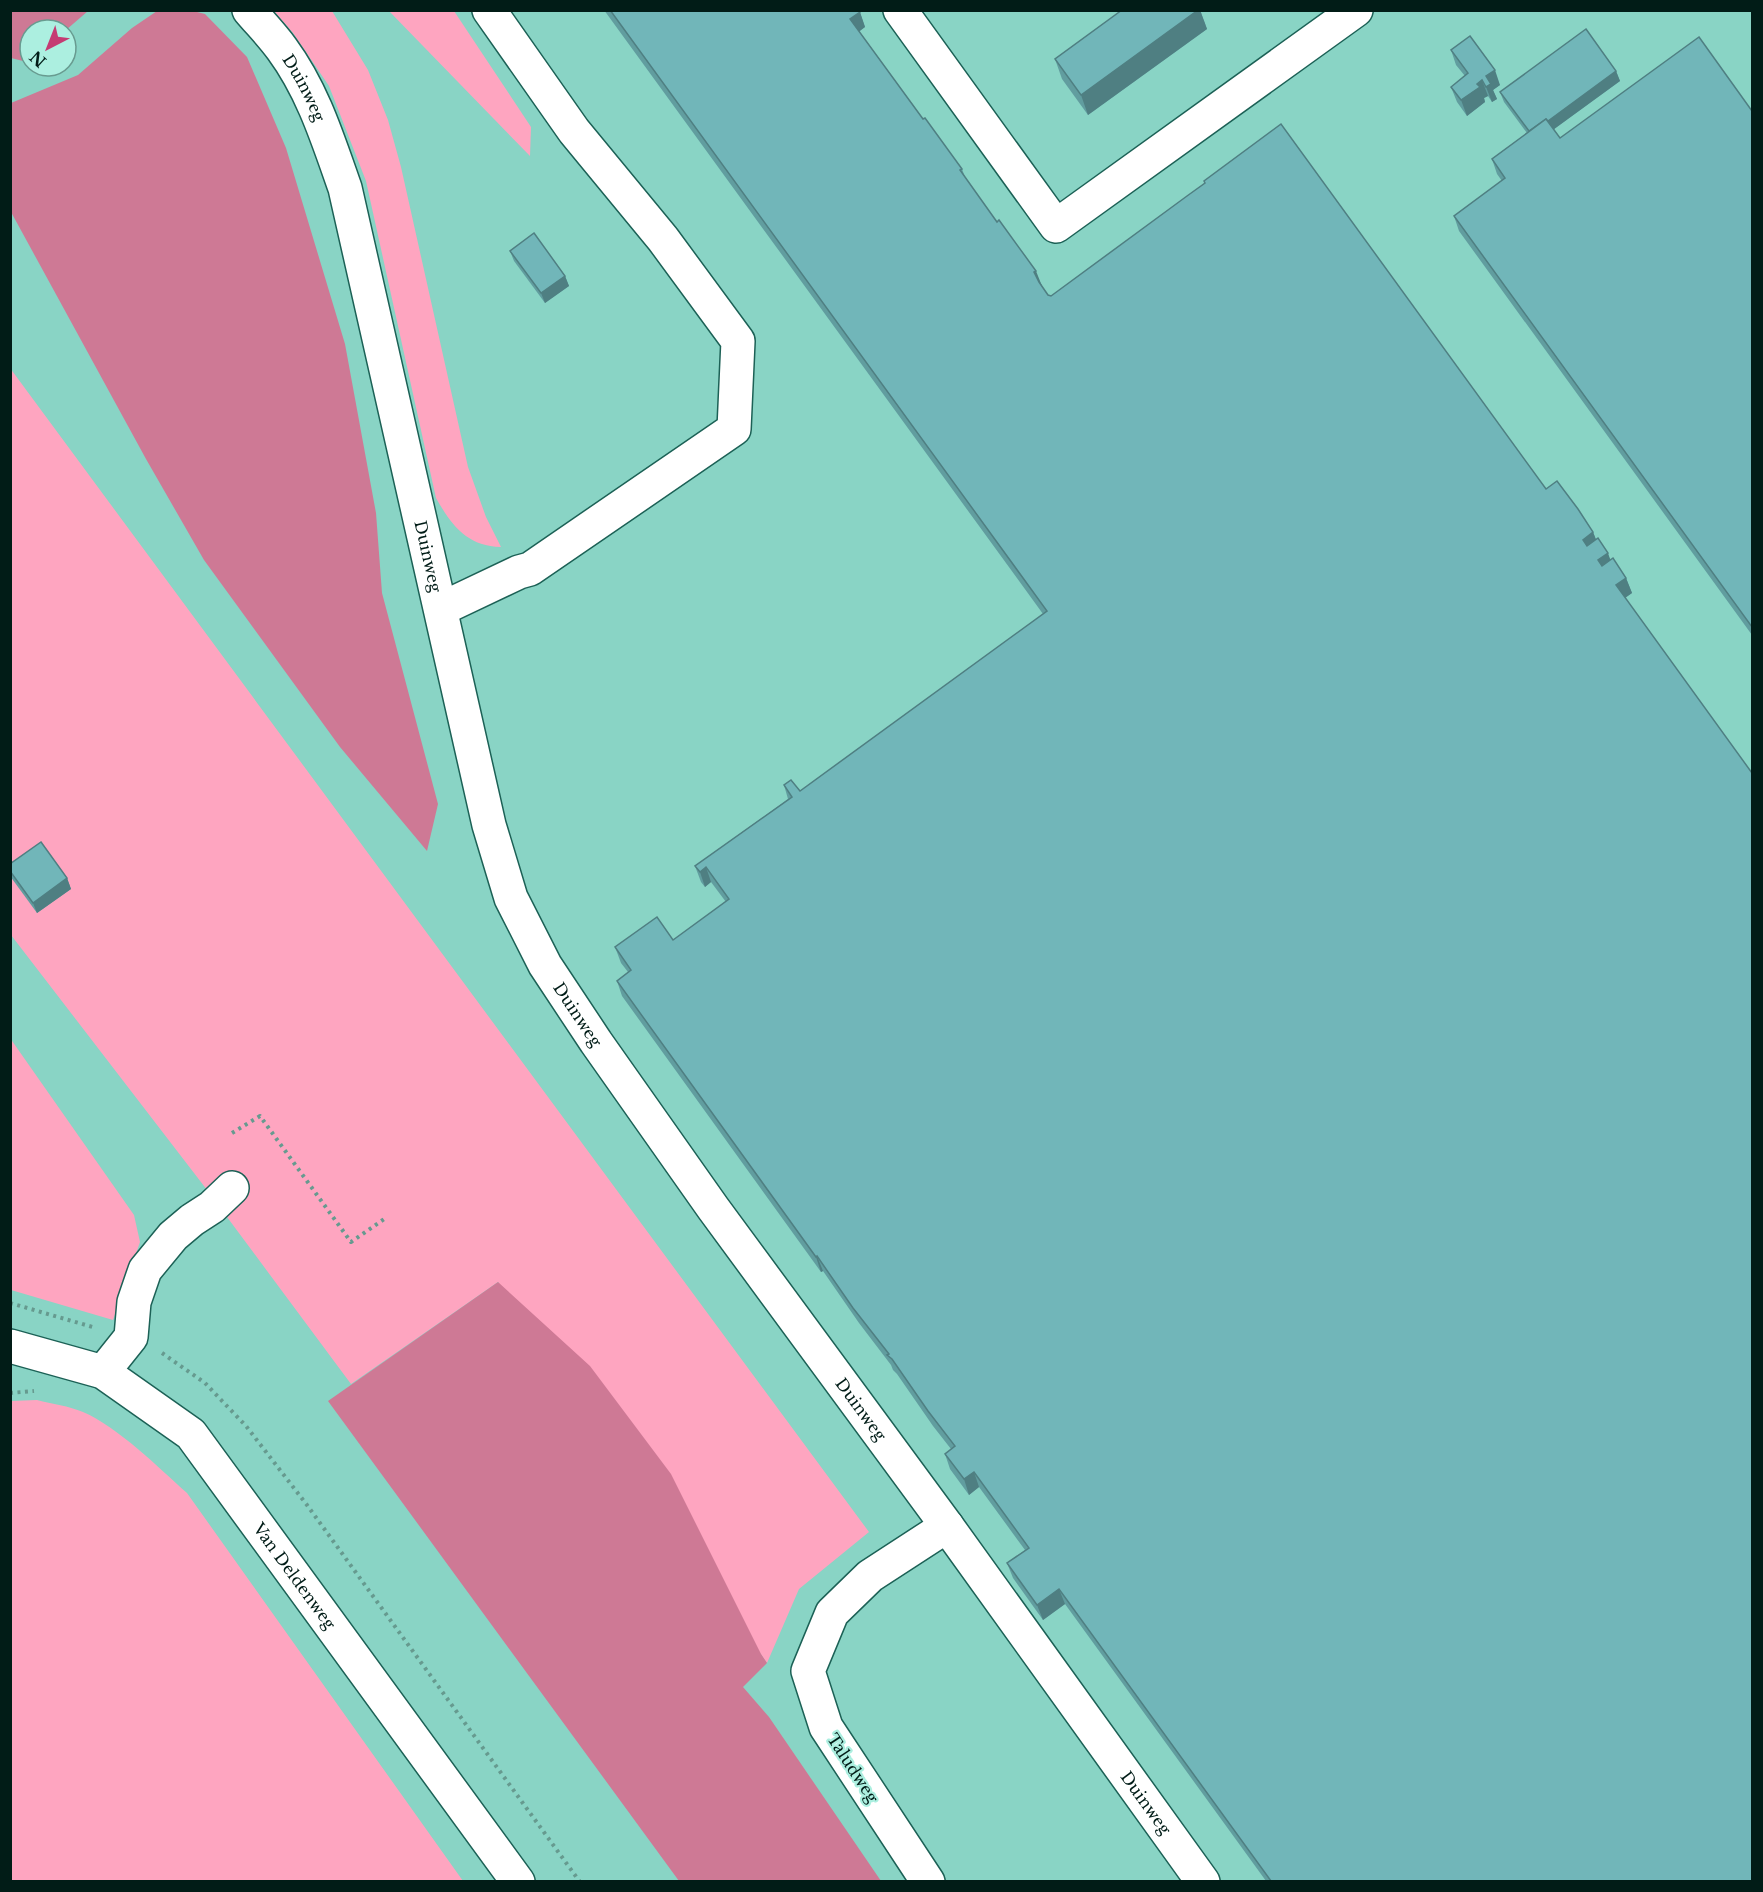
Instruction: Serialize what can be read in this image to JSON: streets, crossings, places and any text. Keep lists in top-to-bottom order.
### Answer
{
  "streets": {
    "lane": ["Duinweg", "Van Deldenweg", "Taludweg"]
  },
  "crossings": [
    ["Duinweg", "Taludweg"]
  ],
  "north": "bottom left"
}
